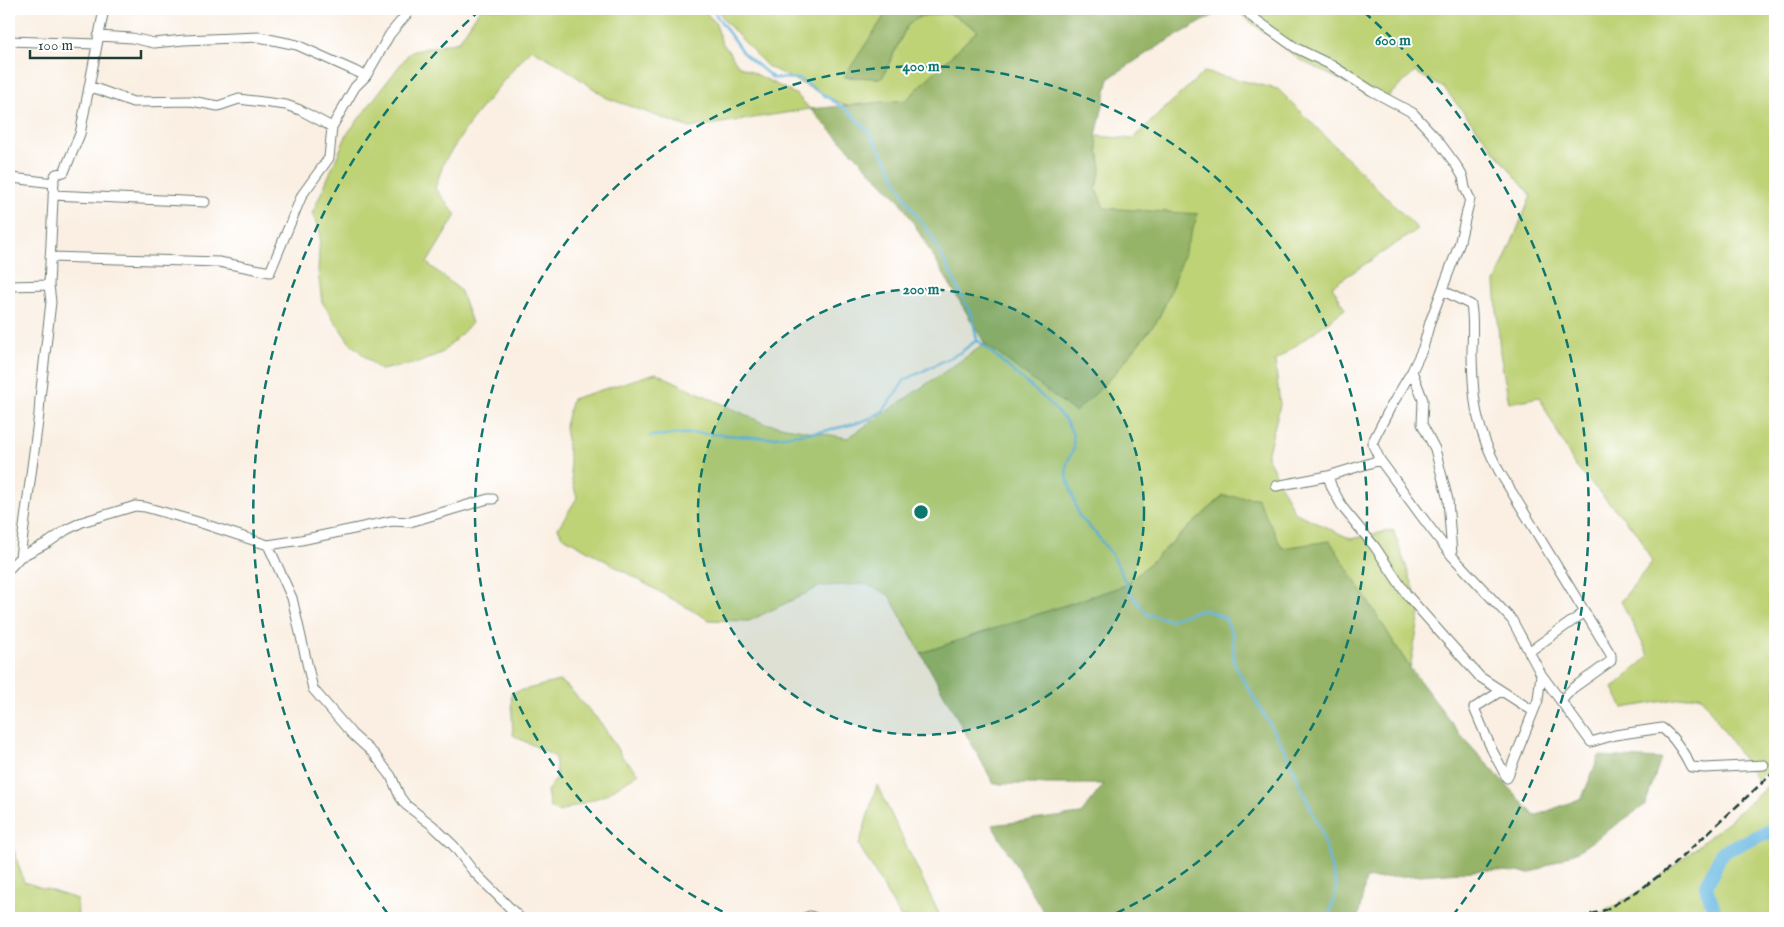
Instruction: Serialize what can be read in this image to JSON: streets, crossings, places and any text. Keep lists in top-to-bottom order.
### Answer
{
  "scale_bar": "100 m",
  "rings": ["600 m", "400 m", "200 m"]
}
